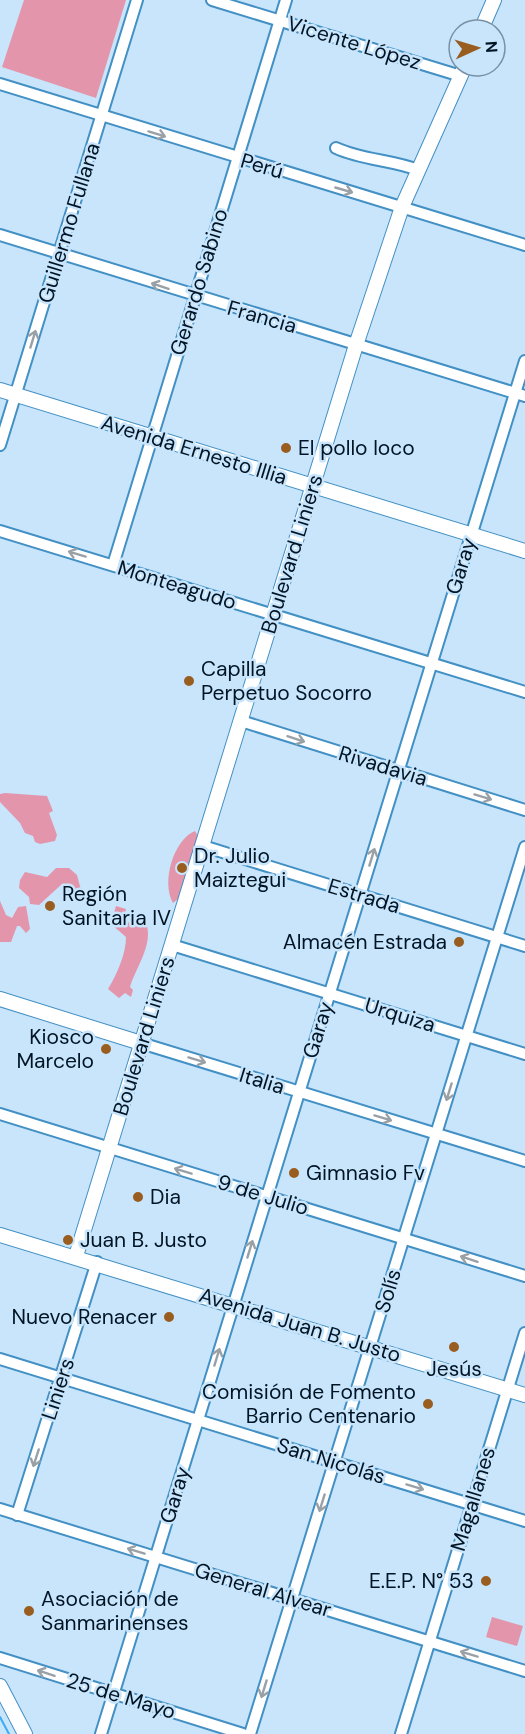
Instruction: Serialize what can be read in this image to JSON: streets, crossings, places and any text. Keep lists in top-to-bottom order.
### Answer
{
  "streets": {
    "main road": [
      "Avenida Ernesto Illia",
      "Boulevard Liniers",
      "Italia",
      "Avenida Juan B. Justo"
    ],
    "street": [
      "Vicente López",
      "Perú",
      "Guillermo Fullana",
      "Gerardo Sabino",
      "Francia",
      "Garay",
      "Monteagudo",
      "Rivadavia",
      "Estrada",
      "Urquiza",
      "9 de Julio",
      "Solís",
      "Liniers",
      "San Nicolás",
      "Magallanes",
      "General Alvear",
      "25 de Mayo"
    ]
  },
  "crossings": [
    ["Vicente López", "Gerardo Sabino"],
    ["Perú", "Guillermo Fullana"],
    ["Perú", "Gerardo Sabino"],
    ["Perú", "Boulevard Liniers"],
    ["Guillermo Fullana", "Francia"],
    ["Guillermo Fullana", "Avenida Ernesto Illia"],
    ["Gerardo Sabino", "Francia"],
    ["Gerardo Sabino", "Avenida Ernesto Illia"],
    ["Gerardo Sabino", "Monteagudo"],
    ["Francia", "Boulevard Liniers"],
    ["Francia", "Garay"],
    ["Avenida Ernesto Illia", "Boulevard Liniers"],
    ["Avenida Ernesto Illia", "Garay"],
    ["Boulevard Liniers", "Monteagudo"],
    ["Boulevard Liniers", "Rivadavia"],
    ["Boulevard Liniers", "Estrada"],
    ["Boulevard Liniers", "Urquiza"],
    ["Boulevard Liniers", "Italia"],
    ["Boulevard Liniers", "9 de Julio"],
    ["Boulevard Liniers", "Avenida Juan B. Justo"],
    ["Garay", "Monteagudo"],
    ["Garay", "Rivadavia"],
    ["Garay", "Estrada"],
    ["Garay", "Urquiza"],
    ["Garay", "Italia"],
    ["Garay", "9 de Julio"],
    ["Garay", "Avenida Juan B. Justo"],
    ["Garay", "San Nicolás"],
    ["Garay", "General Alvear"],
    ["Garay", "25 de Mayo"],
    ["Estrada", "Solís"],
    ["Urquiza", "Solís"],
    ["Italia", "Solís"],
    ["9 de Julio", "Solís"],
    ["Solís", "Avenida Juan B. Justo"],
    ["Solís", "San Nicolás"],
    ["Solís", "General Alvear"],
    ["Avenida Juan B. Justo", "Liniers"],
    ["Avenida Juan B. Justo", "Magallanes"],
    ["Liniers", "San Nicolás"],
    ["Liniers", "General Alvear"],
    ["San Nicolás", "Magallanes"],
    ["Magallanes", "General Alvear"]
  ],
  "one_way": [
    "Perú",
    "Rivadavia",
    "Italia",
    "9 de Julio",
    "Solís",
    "Liniers",
    "General Alvear",
    "25 de Mayo"
  ],
  "places": [
    "El pollo loco",
    "Capilla Perpetuo Socorro",
    "Dr. Julio Maiztegui",
    "Región Sanitaria IV",
    "Almacén Estrada",
    "Kiosco Marcelo",
    "Gimnasio Fv",
    "Dia",
    "Juan B. Justo",
    "Nuevo Renacer",
    "Jesús",
    "Comisión de Fomento Barrio Centenario",
    "E.E.P. N° 53",
    "Asociación de Sanmarinenses"
  ],
  "north": "right"
}
